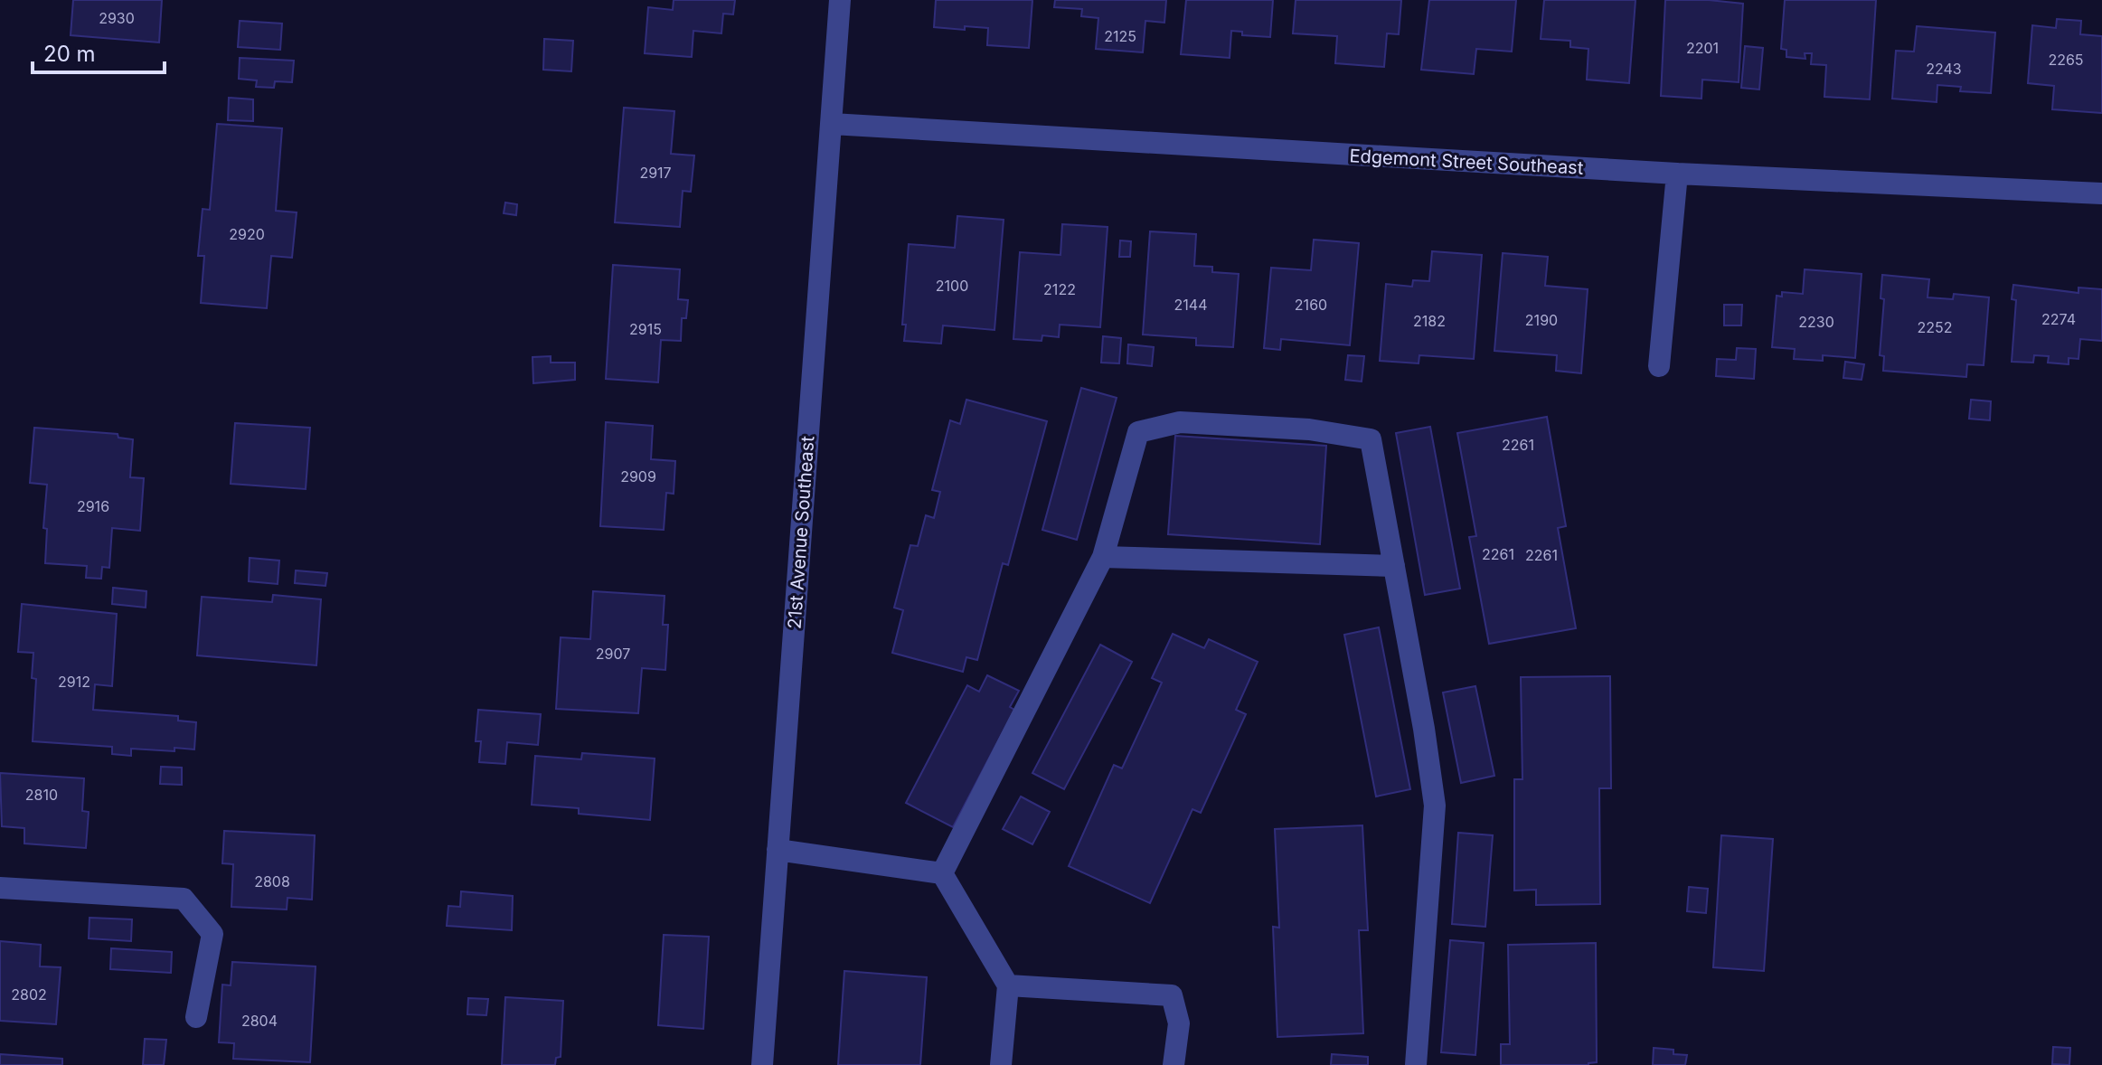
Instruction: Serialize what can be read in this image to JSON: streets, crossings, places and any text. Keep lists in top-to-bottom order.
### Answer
{
  "streets": {
    "street": ["Edgemont Street Southeast", "21st Avenue Southeast"]
  },
  "crossings": [
    ["Edgemont Street Southeast", "21st Avenue Southeast"]
  ],
  "house_numbers": [
    "2930",
    "2125",
    "2201",
    "2265",
    "2243",
    "2917",
    "2920",
    "2100",
    "2122",
    "2144",
    "2160",
    "2274",
    "2190",
    "2182",
    "2230",
    "2252",
    "2915",
    "2261",
    "2909",
    "2916",
    "2261",
    "2261",
    "2907",
    "2912",
    "2810",
    "2808",
    "2802",
    "2804"
  ],
  "scale_bar": "20 m"
}
